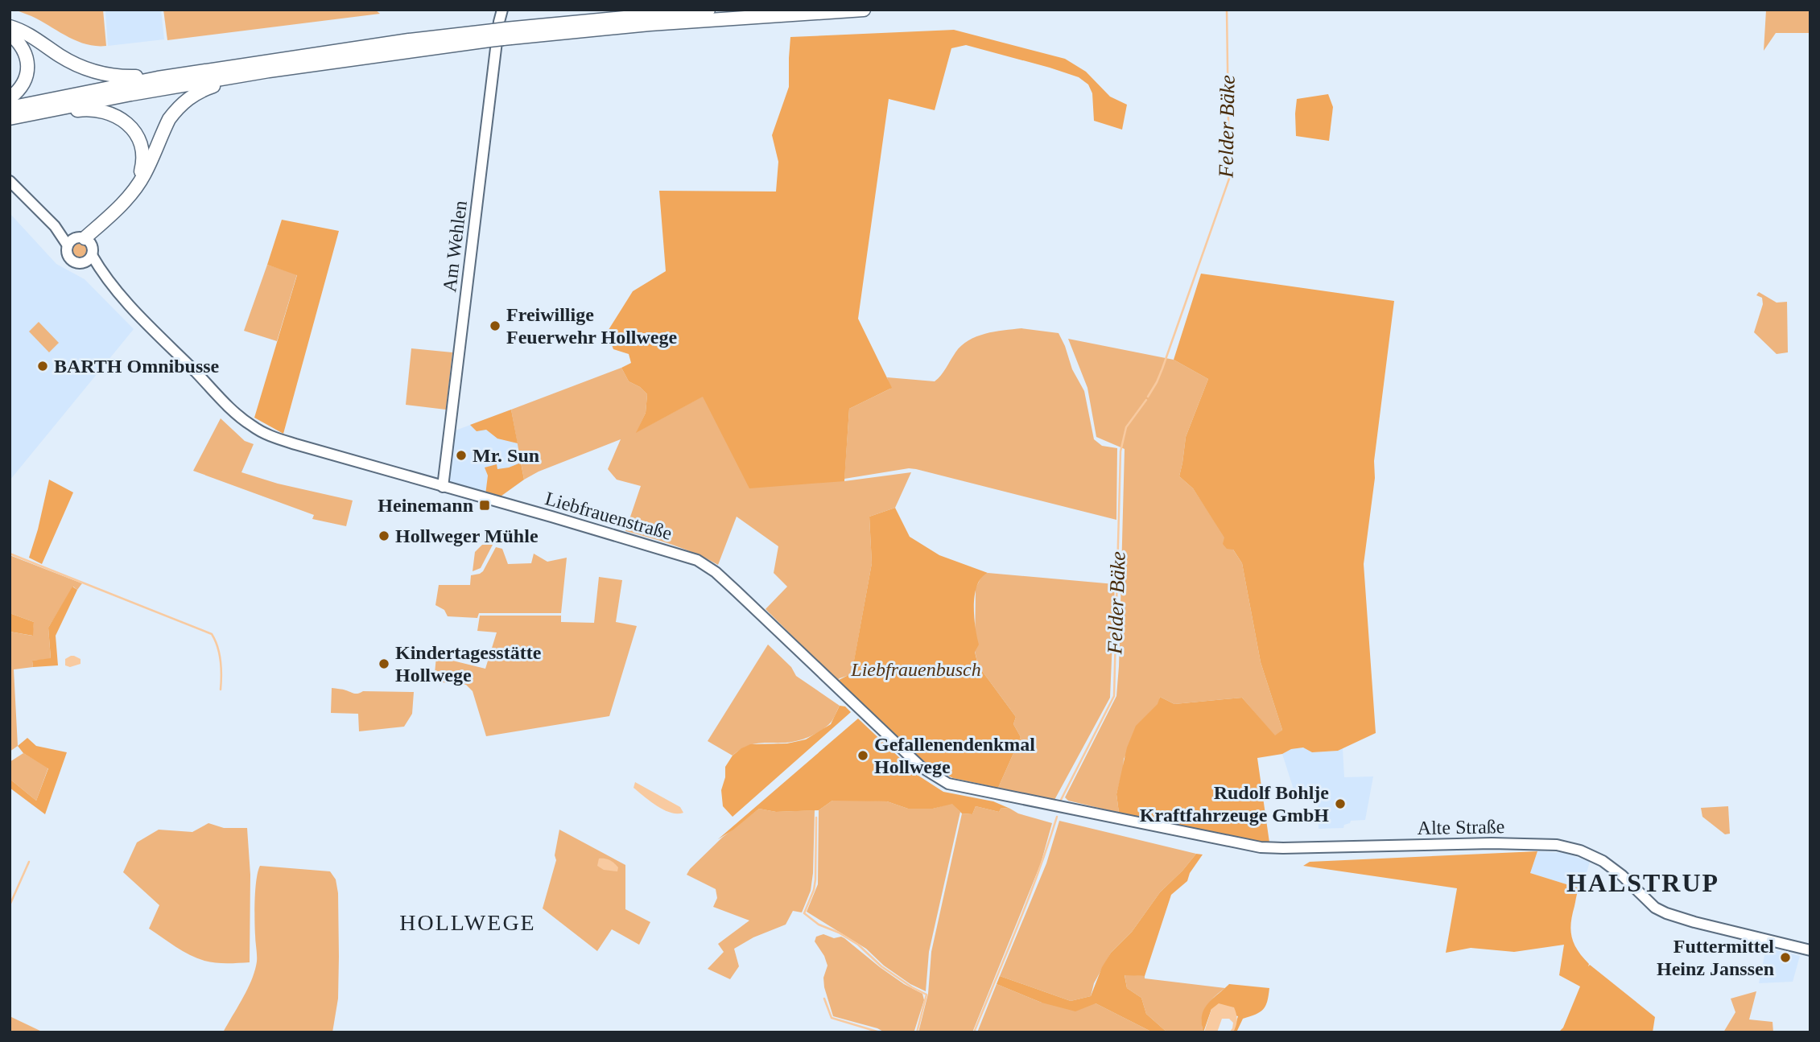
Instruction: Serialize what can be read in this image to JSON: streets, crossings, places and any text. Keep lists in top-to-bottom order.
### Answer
{
  "streets": {
    "street": ["Am Wehlen", "Liebfrauenstraße", "Alte Straße"]
  },
  "crossings": [
    ["Am Wehlen", "Liebfrauenstraße"],
    ["Liebfrauenstraße", "Alte Straße"]
  ],
  "districts": ["HALSTRUP", "HOLLWEGE"],
  "water": ["Felder Bäke"],
  "parks": ["Liebfrauenbusch"],
  "places": {
    "other": [
      "Freiwillige Feuerwehr Hollwege",
      "BARTH Omnibusse",
      "Mr. Sun",
      "Hollweger Mühle",
      "Kindertagesstätte Hollwege",
      "Gefallenendenkmal Hollwege",
      "Rudolf Bohlje Kraftfahrzeuge GmbH",
      "Futtermittel Heinz Janssen"
    ],
    "transit": ["Heinemann"]
  }
}
